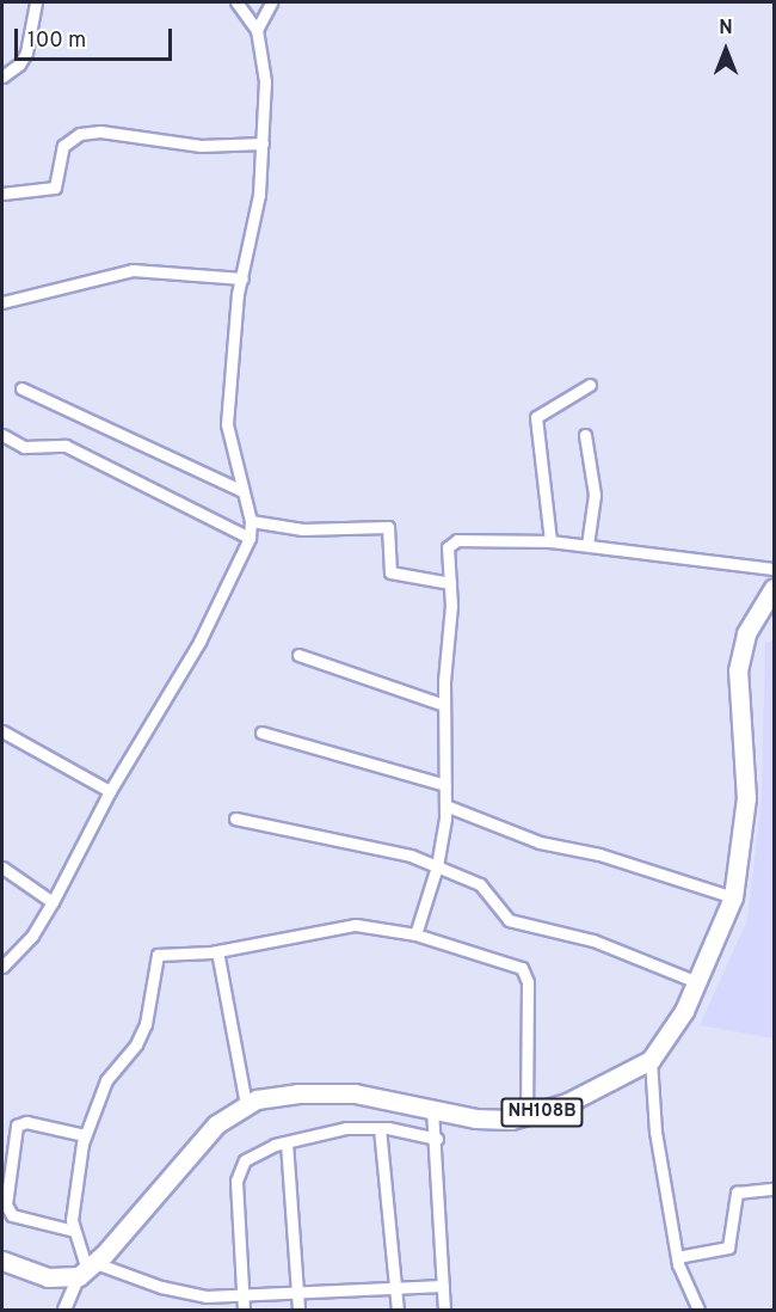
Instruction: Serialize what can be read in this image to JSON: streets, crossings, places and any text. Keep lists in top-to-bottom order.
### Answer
{
  "streets": {
    "highway": ["NH108B"]
  },
  "scale_bar": "100 m",
  "north": "top"
}
